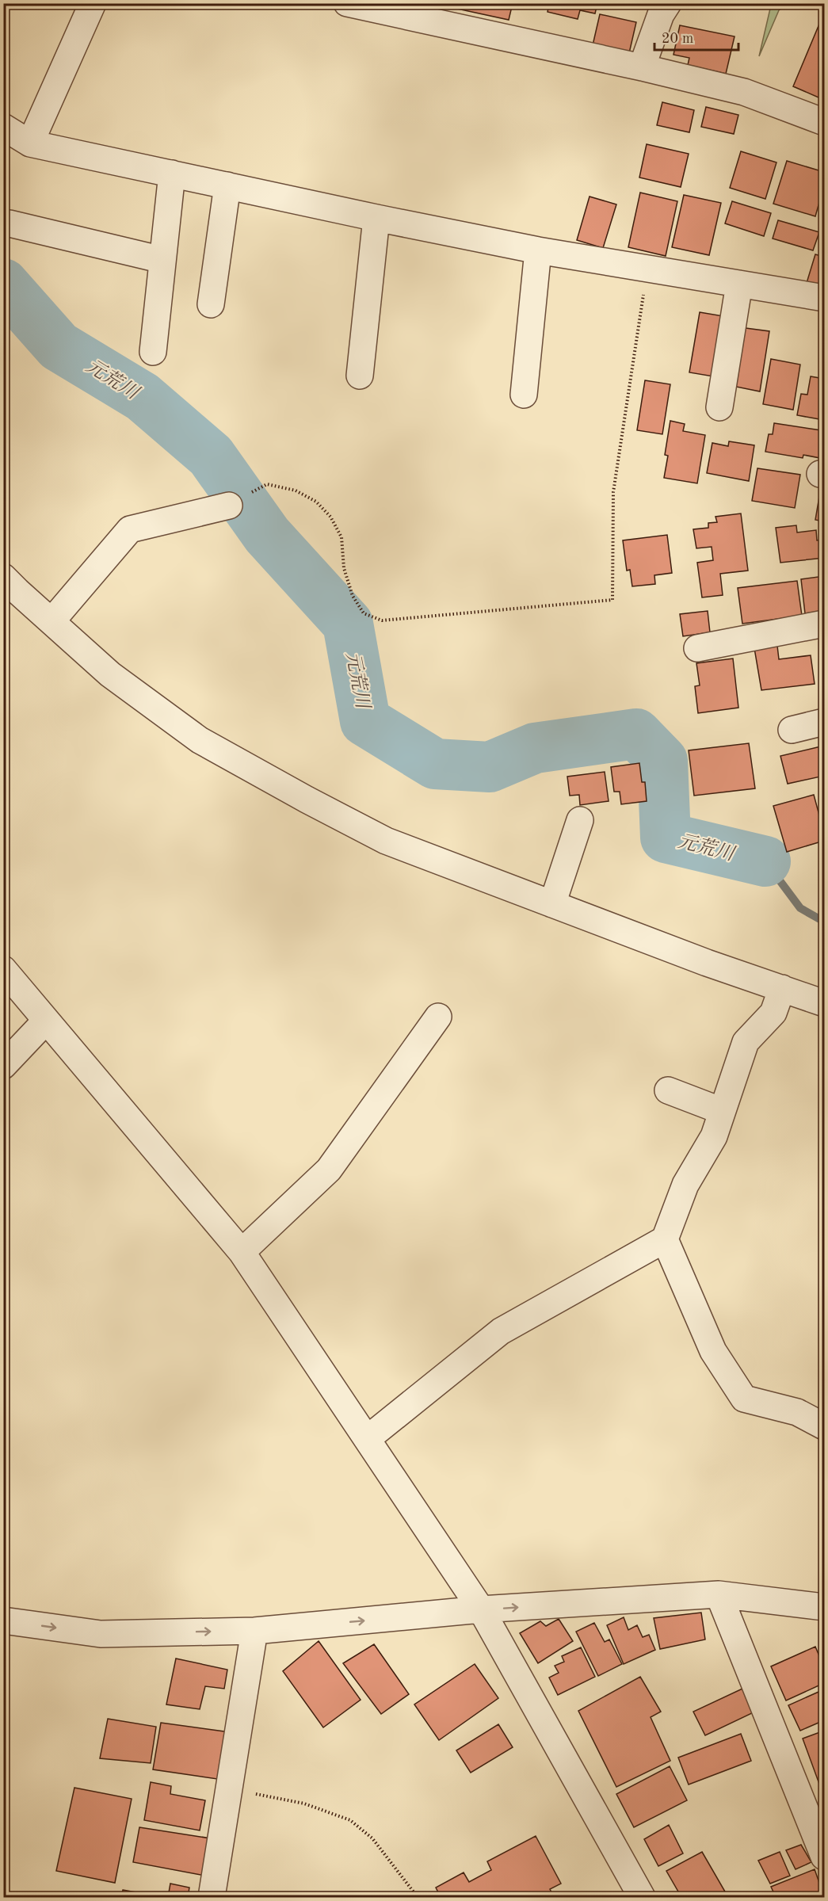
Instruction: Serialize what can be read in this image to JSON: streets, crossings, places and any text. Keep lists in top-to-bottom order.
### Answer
{
  "water": ["元荒川"],
  "scale_bar": "20 m"
}
